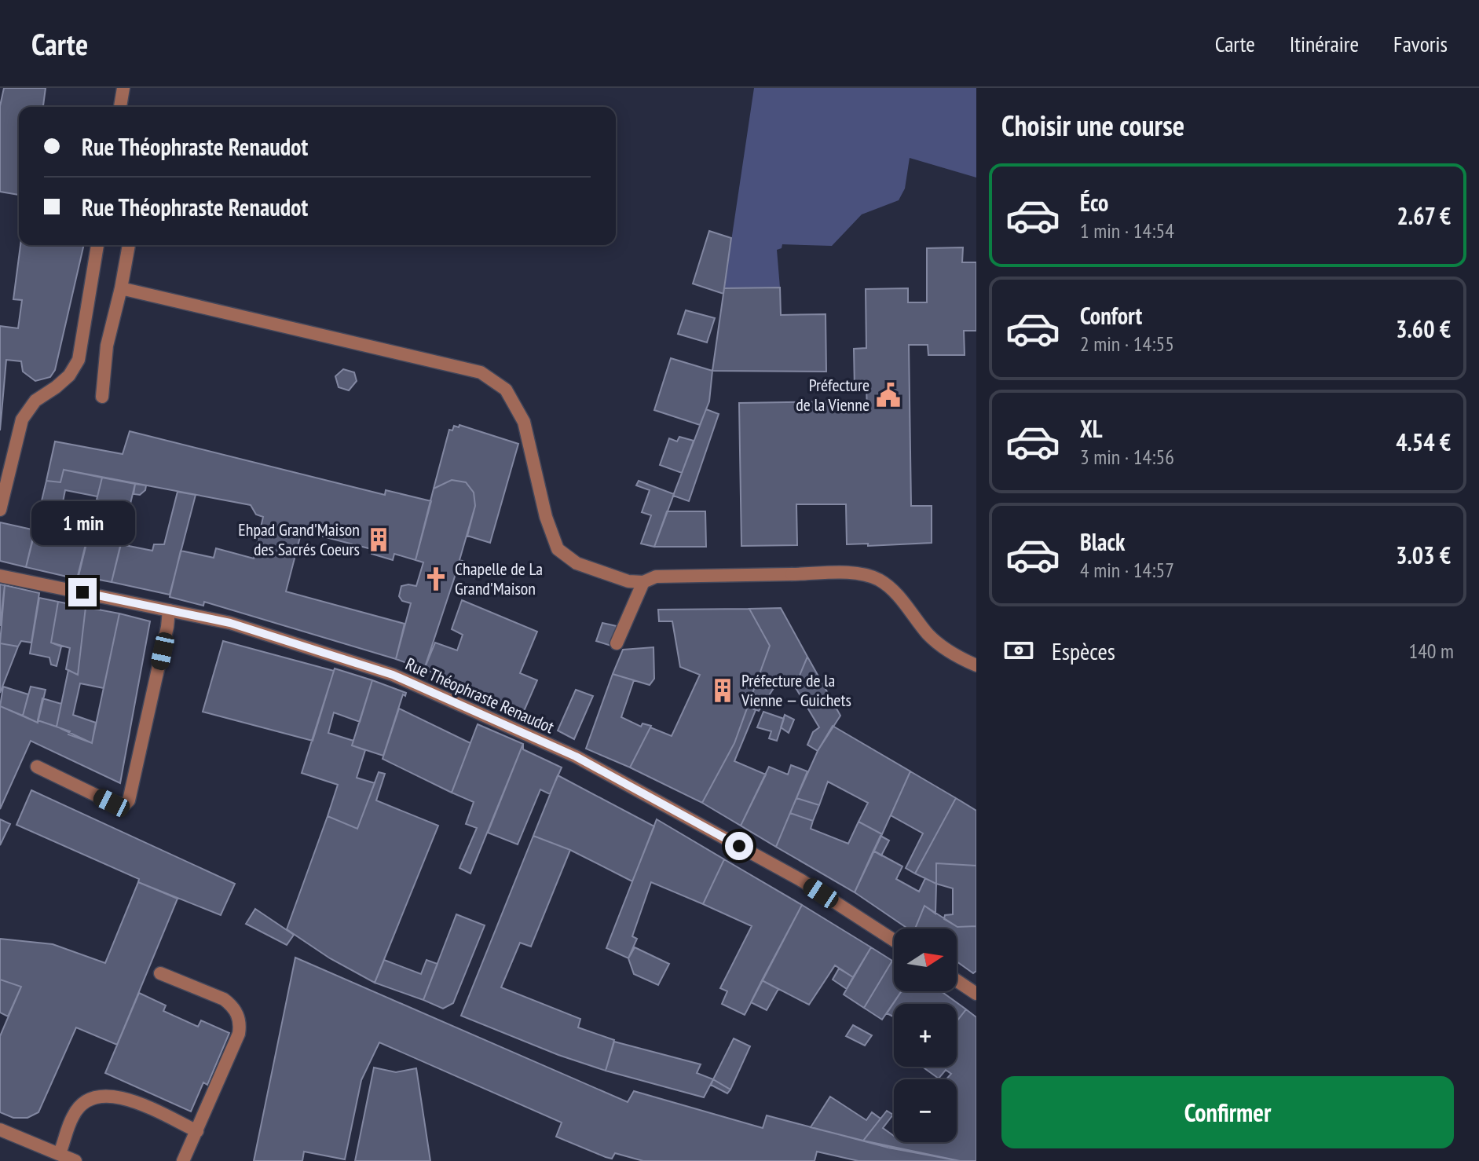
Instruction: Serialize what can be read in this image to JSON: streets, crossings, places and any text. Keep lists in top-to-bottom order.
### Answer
{
  "streets": {
    "street": ["Rue Théophraste Renaudot"]
  },
  "places": {
    "public building": ["Préfecture de la Vienne"],
    "building": ["Ehpad Grand'Maison des Sacrés Coeurs", "Préfecture de la Vienne — Guichets"],
    "church": ["Chapelle de La Grand'Maison"]
  },
  "north": "right",
  "page": {
    "header": "Carte",
    "nav": ["Carte", "Itinéraire", "Favoris"],
    "heading": "Choisir une course",
    "banner": ["Rue Théophraste Renaudot", "Rue Théophraste Renaudot"],
    "list": [
      {
        "name": "Éco",
        "note": "1 min · 14:54",
        "value": "2.67 €"
      },
      {
        "name": "Confort",
        "note": "2 min · 14:55",
        "value": "3.60 €"
      },
      {
        "name": "XL",
        "note": "3 min · 14:56",
        "value": "4.54 €"
      },
      {
        "name": "Black",
        "note": "4 min · 14:57",
        "value": "3.03 €"
      }
    ],
    "bubble": "1 min",
    "pay": ["Espèces", "140 m"],
    "map_buttons": ["+", "−"],
    "buttons": "Confirmer"
  }
}
